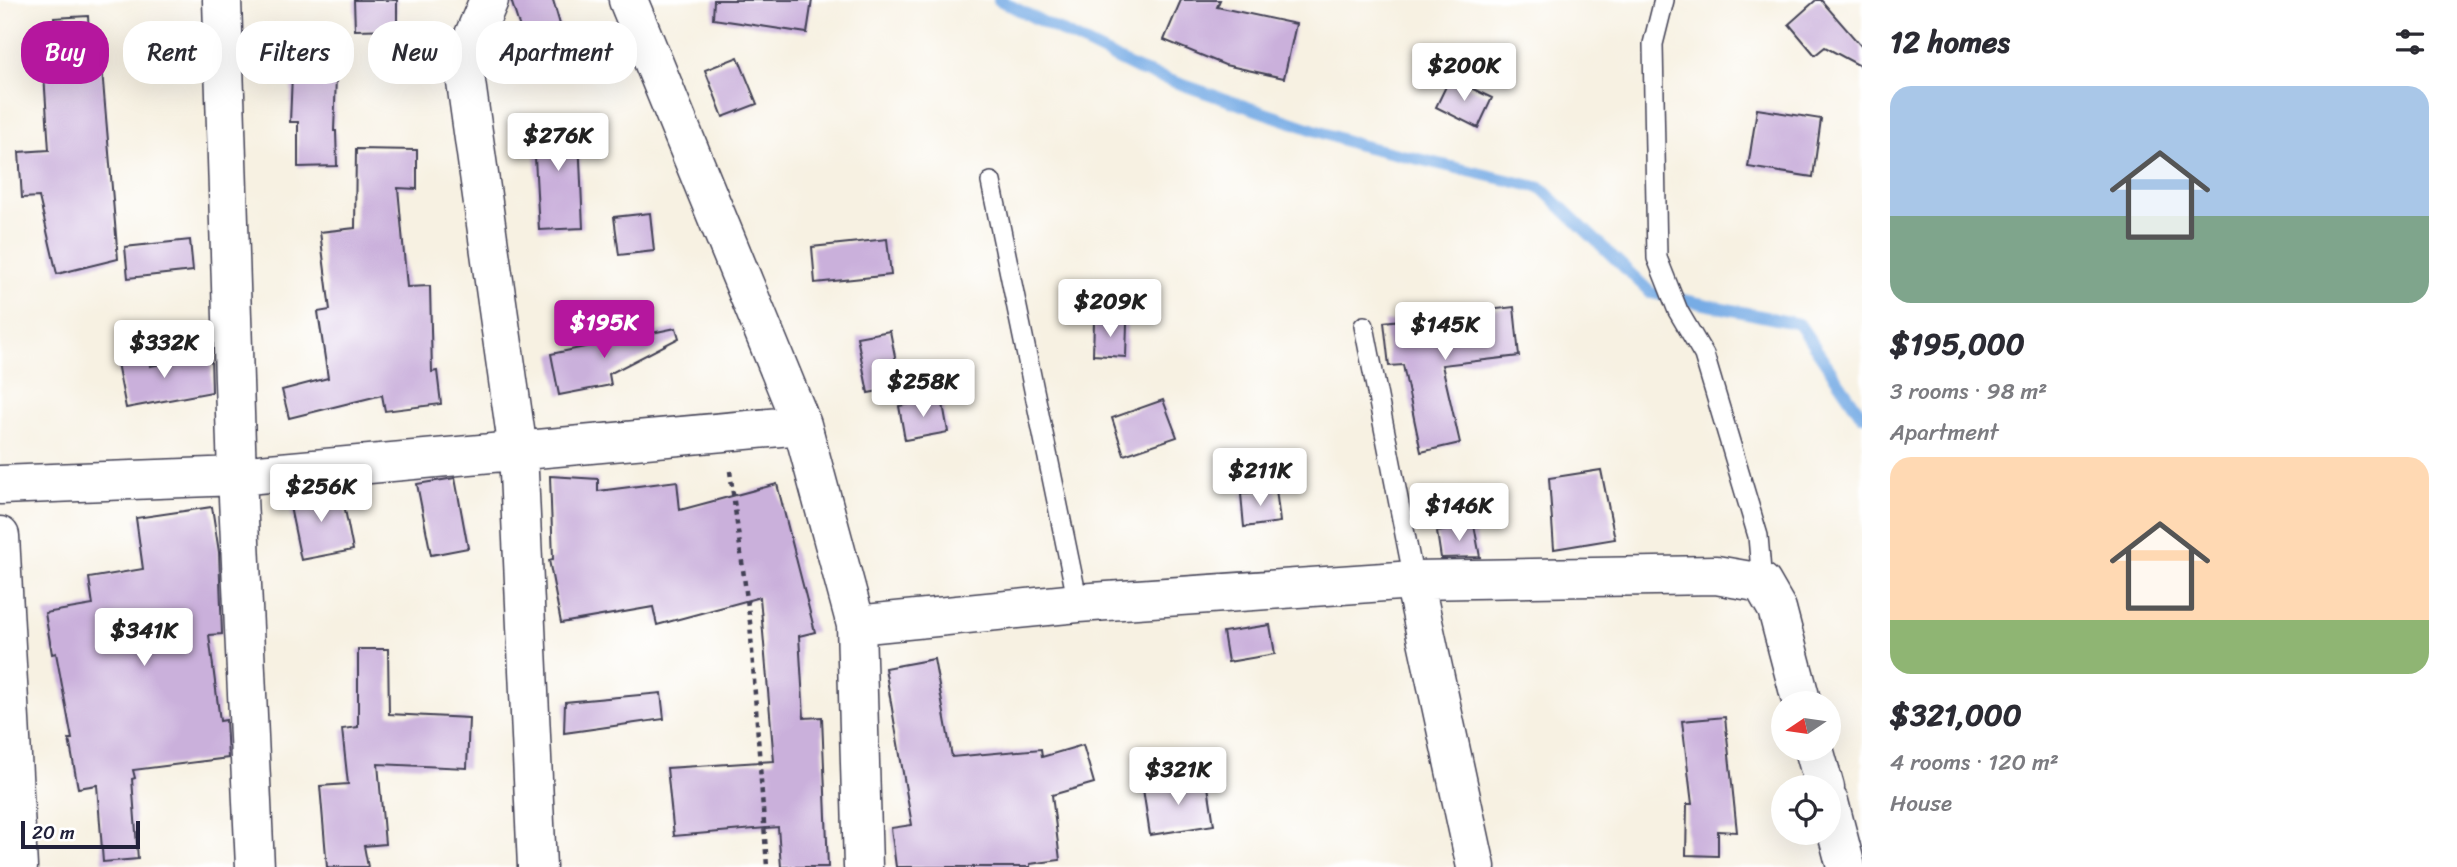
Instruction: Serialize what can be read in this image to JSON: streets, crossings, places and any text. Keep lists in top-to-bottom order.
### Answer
{
  "scale_bar": "20 m",
  "north": "left",
  "page": {
    "heading": "12 homes",
    "chip": [
      "Buy",
      "Rent",
      "Filters",
      "New",
      "Apartment"
    ],
    "price": [
      "$200K",
      "$276K",
      "$209K",
      "$195K",
      "$145K",
      "$332K",
      "$258K",
      "$211K",
      "$256K",
      "$146K",
      "$341K",
      "$321K"
    ],
    "list": [
      {
        "name": "$195,000",
        "note": "3 rooms · 98 m² · Apartment"
      },
      {
        "name": "$321,000",
        "note": "4 rooms · 120 m² · House"
      }
    ],
    "scale": "20 m"
  }
}
